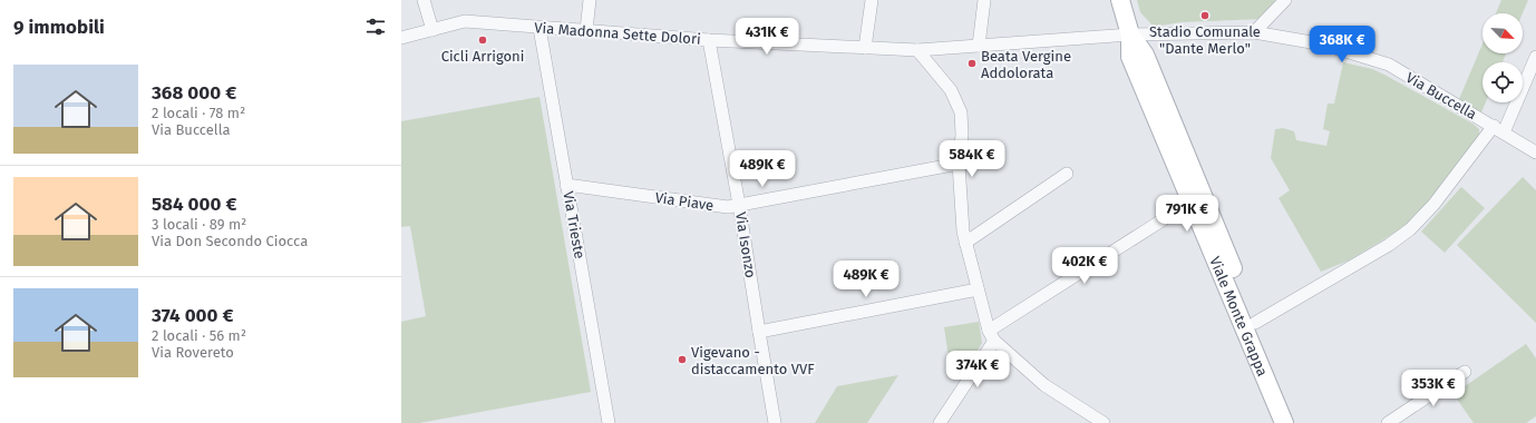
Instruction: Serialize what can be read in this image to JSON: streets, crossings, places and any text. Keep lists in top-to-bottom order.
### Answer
{
  "streets": {
    "street": [
      "Via Madonna Sette Dolori",
      "Via Buccella",
      "Via Piave",
      "Via Trieste",
      "Via Isonzo",
      "Viale Monte Grappa"
    ]
  },
  "crossings": [
    ["Via Madonna Sette Dolori", "Via Buccella"],
    ["Via Madonna Sette Dolori", "Via Trieste"],
    ["Via Madonna Sette Dolori", "Via Isonzo"],
    ["Via Madonna Sette Dolori", "Viale Monte Grappa"],
    ["Via Buccella", "Viale Monte Grappa"],
    ["Via Piave", "Via Trieste"],
    ["Via Piave", "Via Isonzo"]
  ],
  "places": [
    "Stadio Comunale \"Dante Merlo\"",
    "Cicli Arrigoni",
    "Beata Vergine Addolorata",
    "Vigevano - distaccamento VVF"
  ],
  "north": "bottom right",
  "page": {
    "heading": "9 immobili",
    "price": [
      "431K €",
      "368K €",
      "584K €",
      "489K €",
      "791K €",
      "402K €",
      "489K €",
      "374K €",
      "353K €"
    ],
    "list": [
      {
        "name": "368 000 €",
        "note": "2 locali · 78 m² · Via Buccella"
      },
      {
        "name": "584 000 €",
        "note": "3 locali · 89 m² · Via Don Secondo Ciocca"
      },
      {
        "name": "374 000 €",
        "note": "2 locali · 56 m² · Via Rovereto"
      }
    ]
  }
}
